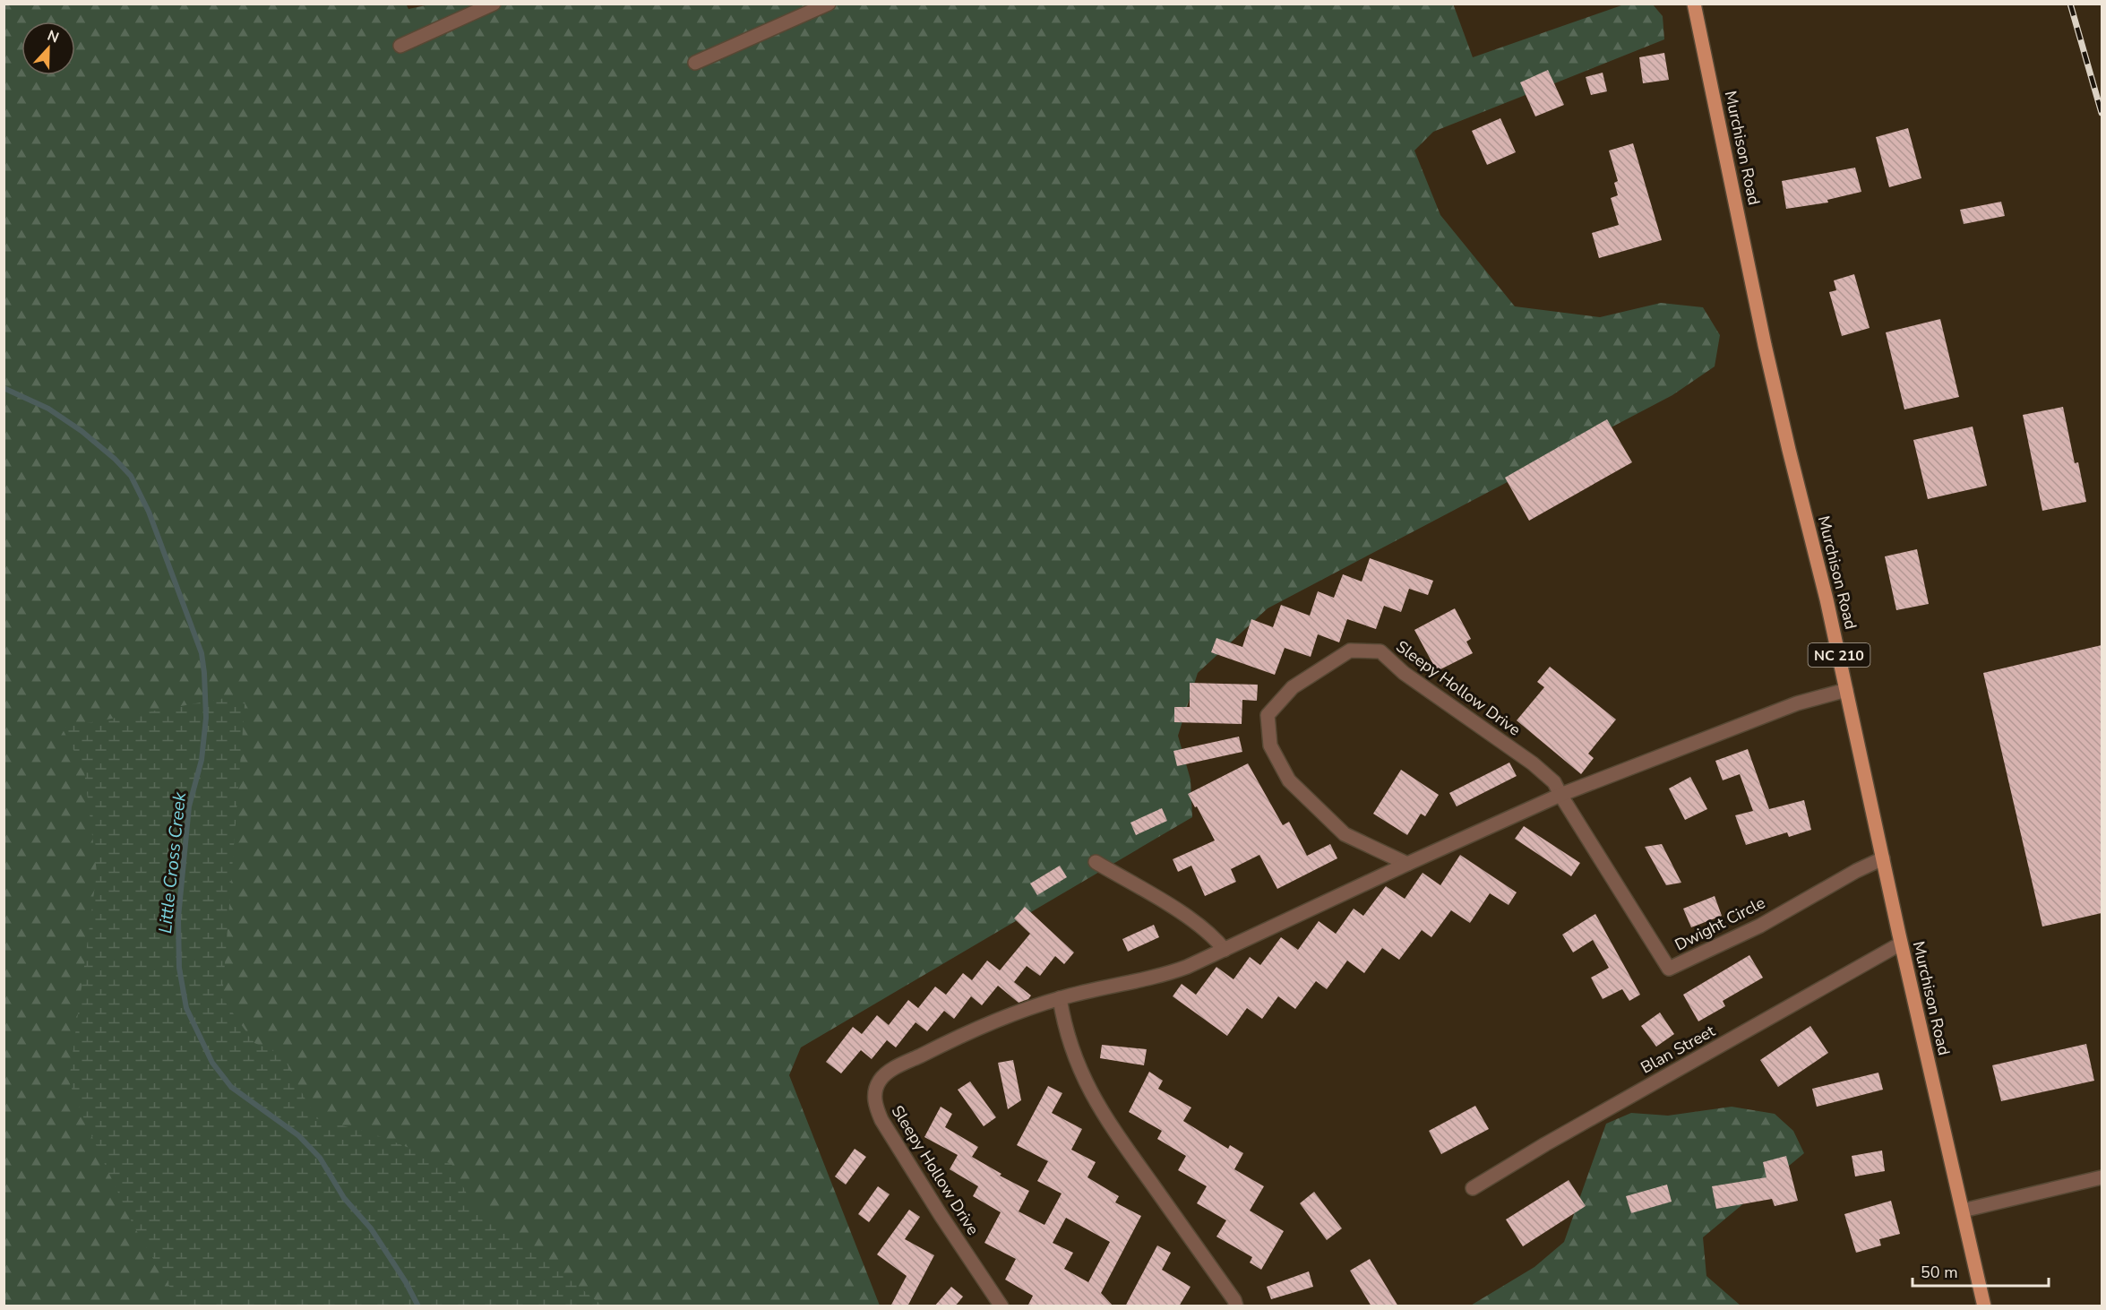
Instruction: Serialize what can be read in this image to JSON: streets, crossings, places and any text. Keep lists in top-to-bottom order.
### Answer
{
  "streets": {
    "main road": ["Murchison Road", "NC 210"],
    "street": ["Sleepy Hollow Drive", "Dwight Circle", "Blan Street"]
  },
  "crossings": [
    ["Murchison Road", "Sleepy Hollow Drive"],
    ["Murchison Road", "Dwight Circle"],
    ["Murchison Road", "Blan Street"],
    ["Sleepy Hollow Drive", "Dwight Circle"]
  ],
  "water": ["Little Cross Creek"],
  "scale_bar": "50 m",
  "north": "top"
}
